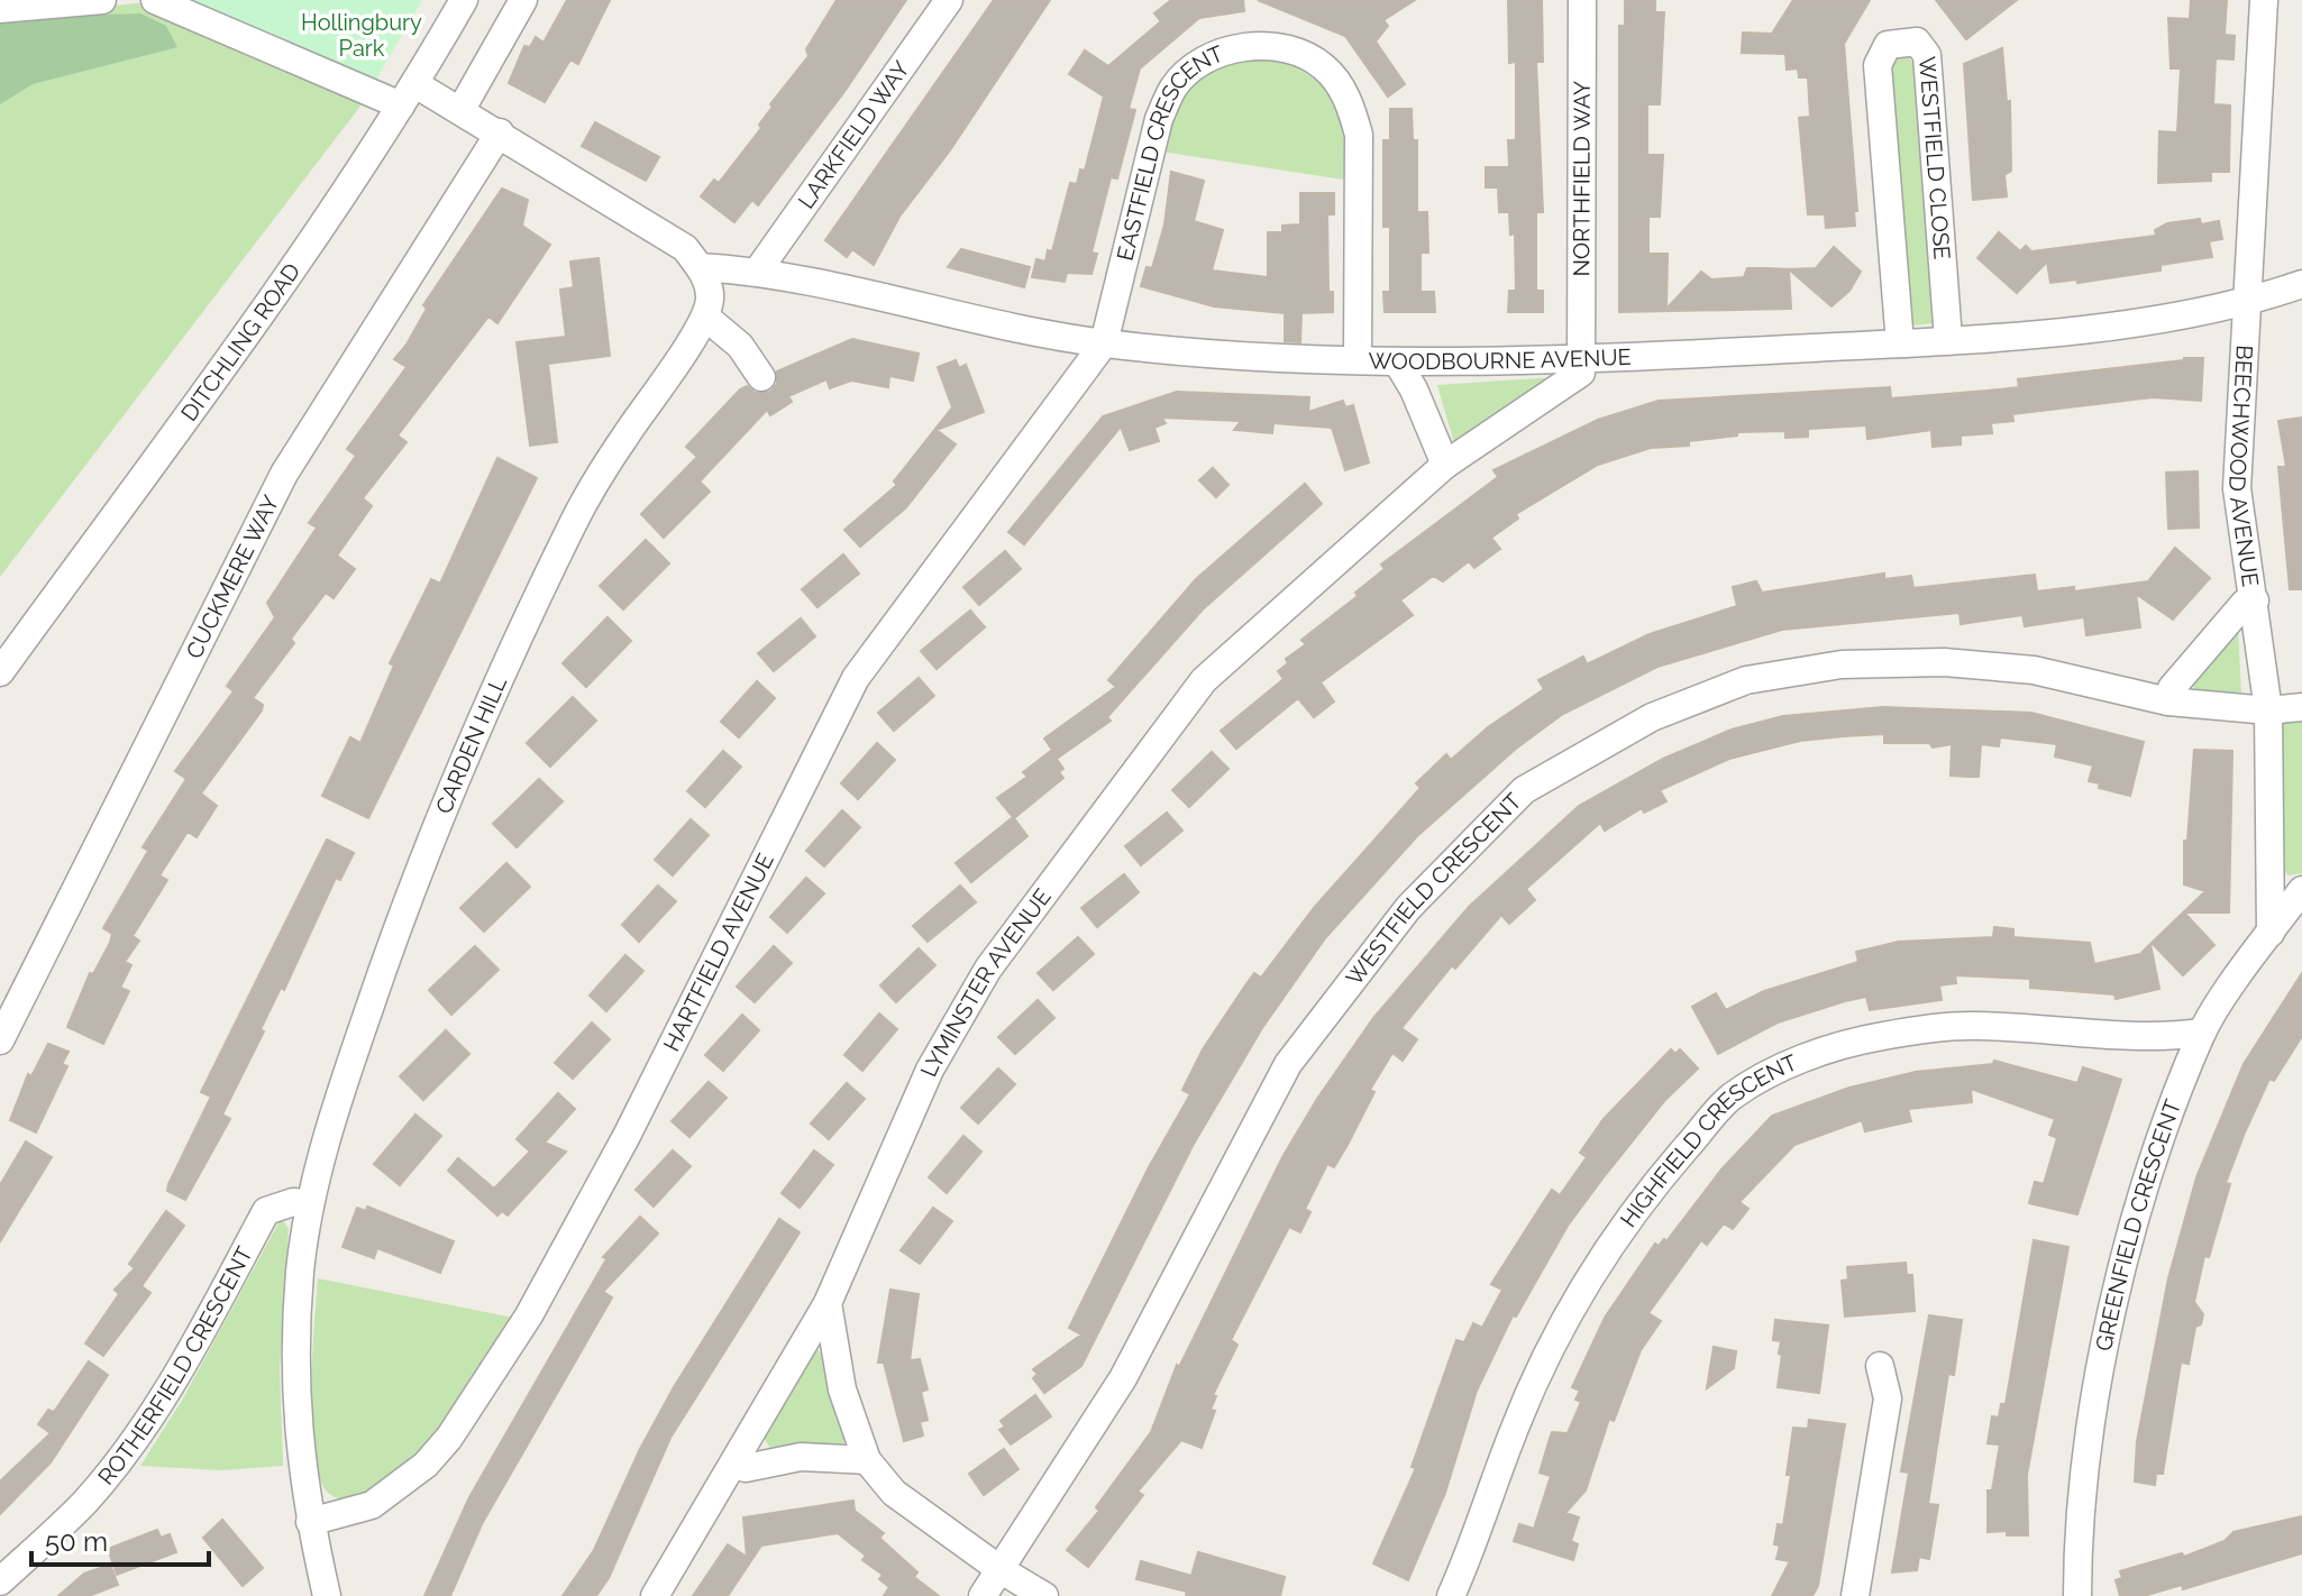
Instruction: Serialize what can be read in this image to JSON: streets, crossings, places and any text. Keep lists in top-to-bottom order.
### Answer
{
  "streets": {
    "street": [
      "LARKFIELD WAY",
      "WESTFIELD CLOSE",
      "EASTFIELD CRESCENT",
      "NORTHFIELD WAY",
      "DITCHLING ROAD",
      "WOODBOURNE AVENUE",
      "BEECHWOOD AVENUE",
      "CUCKMERE WAY",
      "CARDEN HILL",
      "WESTFIELD CRESCENT",
      "HARTFIELD AVENUE",
      "LYMINSTER AVENUE",
      "HIGHFIELD CRESCENT",
      "GREENFIELD CRESCENT",
      "ROTHERFIELD CRESCENT"
    ]
  },
  "crossings": [
    ["LARKFIELD WAY", "WOODBOURNE AVENUE"],
    ["WESTFIELD CLOSE", "WOODBOURNE AVENUE"],
    ["EASTFIELD CRESCENT", "WOODBOURNE AVENUE"],
    ["EASTFIELD CRESCENT", "HARTFIELD AVENUE"],
    ["NORTHFIELD WAY", "WOODBOURNE AVENUE"],
    ["NORTHFIELD WAY", "LYMINSTER AVENUE"],
    ["WOODBOURNE AVENUE", "BEECHWOOD AVENUE"],
    ["WOODBOURNE AVENUE", "HARTFIELD AVENUE"],
    ["WOODBOURNE AVENUE", "LYMINSTER AVENUE"],
    ["BEECHWOOD AVENUE", "WESTFIELD CRESCENT"],
    ["BEECHWOOD AVENUE", "GREENFIELD CRESCENT"],
    ["CARDEN HILL", "HARTFIELD AVENUE"],
    ["CARDEN HILL", "ROTHERFIELD CRESCENT"],
    ["HIGHFIELD CRESCENT", "GREENFIELD CRESCENT"]
  ],
  "parks": ["Hollingbury Park"],
  "scale_bar": "50 m"
}
